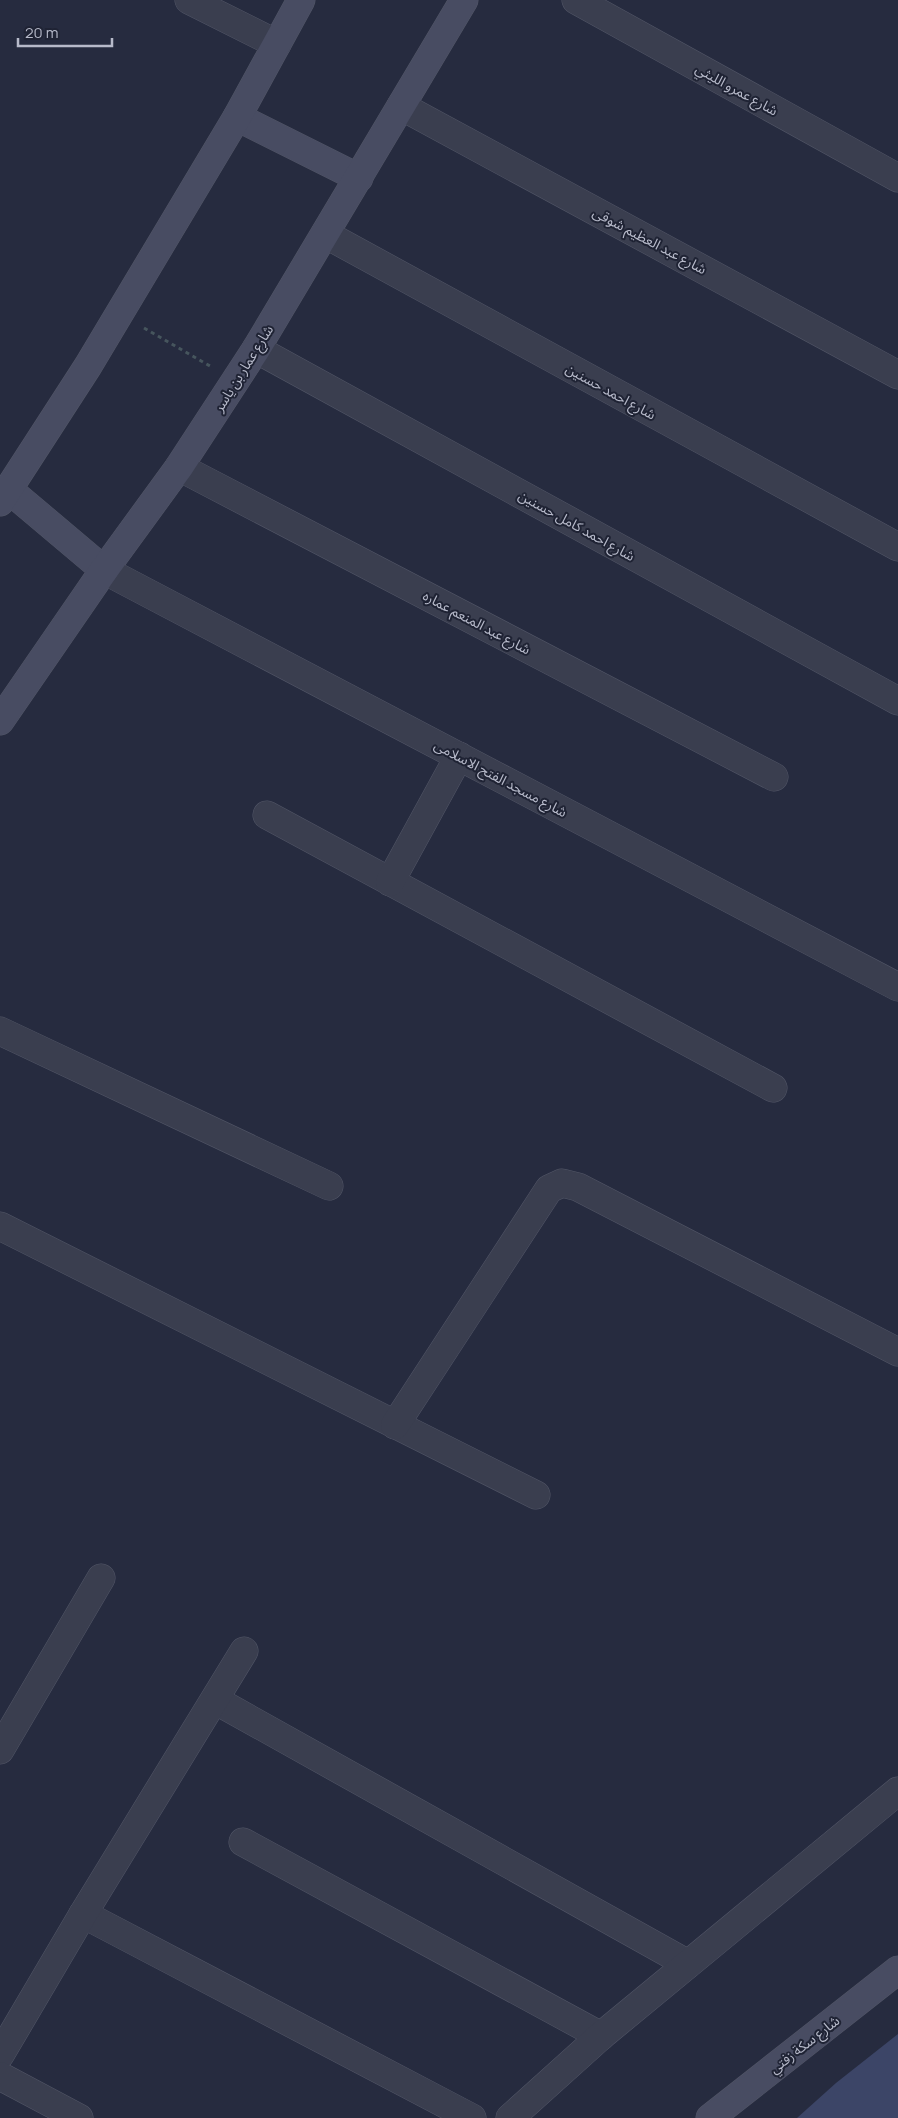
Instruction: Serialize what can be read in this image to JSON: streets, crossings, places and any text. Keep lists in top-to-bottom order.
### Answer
{
  "streets": {
    "street": [
      "شارع عمرو الليثي",
      "شارع عبد العظيم شوقى",
      "شارع عمار بن ياسر",
      "شارع احمد حسنين",
      "شارع احمد كامل حسنين",
      "شارع عبد المنعم عماره",
      "شارع مسجد الفتح الاسلامى",
      "شارع سكة زفتي"
    ]
  },
  "crossings": [
    ["شارع عبد العظيم شوقى", "شارع عمار بن ياسر"],
    ["شارع عمار بن ياسر", "شارع احمد حسنين"],
    ["شارع عمار بن ياسر", "شارع احمد كامل حسنين"],
    ["شارع عمار بن ياسر", "شارع عبد المنعم عماره"],
    ["شارع عمار بن ياسر", "شارع مسجد الفتح الاسلامى"]
  ],
  "scale_bar": "20 m"
}
